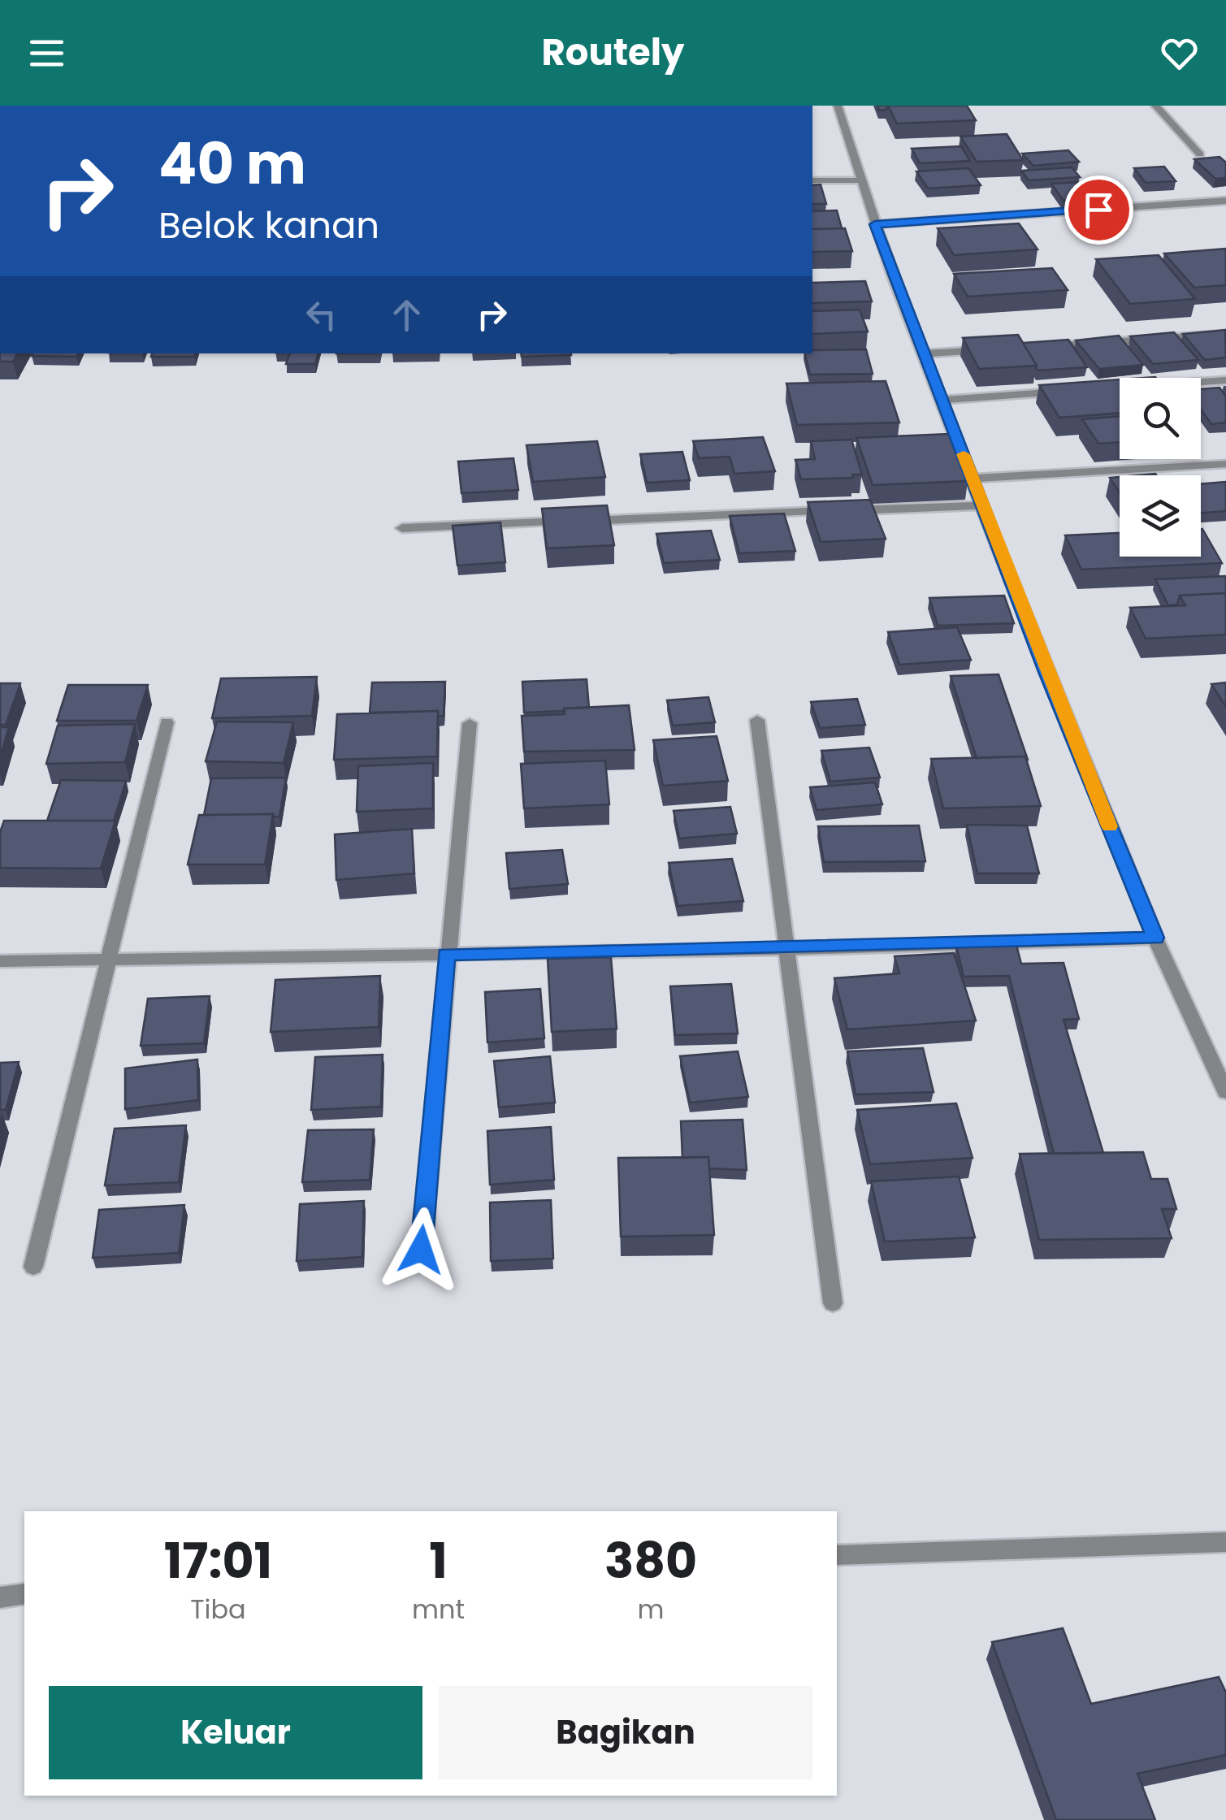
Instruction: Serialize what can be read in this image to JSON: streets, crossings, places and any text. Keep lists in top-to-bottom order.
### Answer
{
  "page": {
    "header": "Routely",
    "turn": ["40 m", "Belok kanan"],
    "eta": [
      "17:01",
      "Tiba",
      "1",
      "mnt",
      "380",
      "m"
    ],
    "buttons": ["Keluar", "Bagikan"]
  }
}
